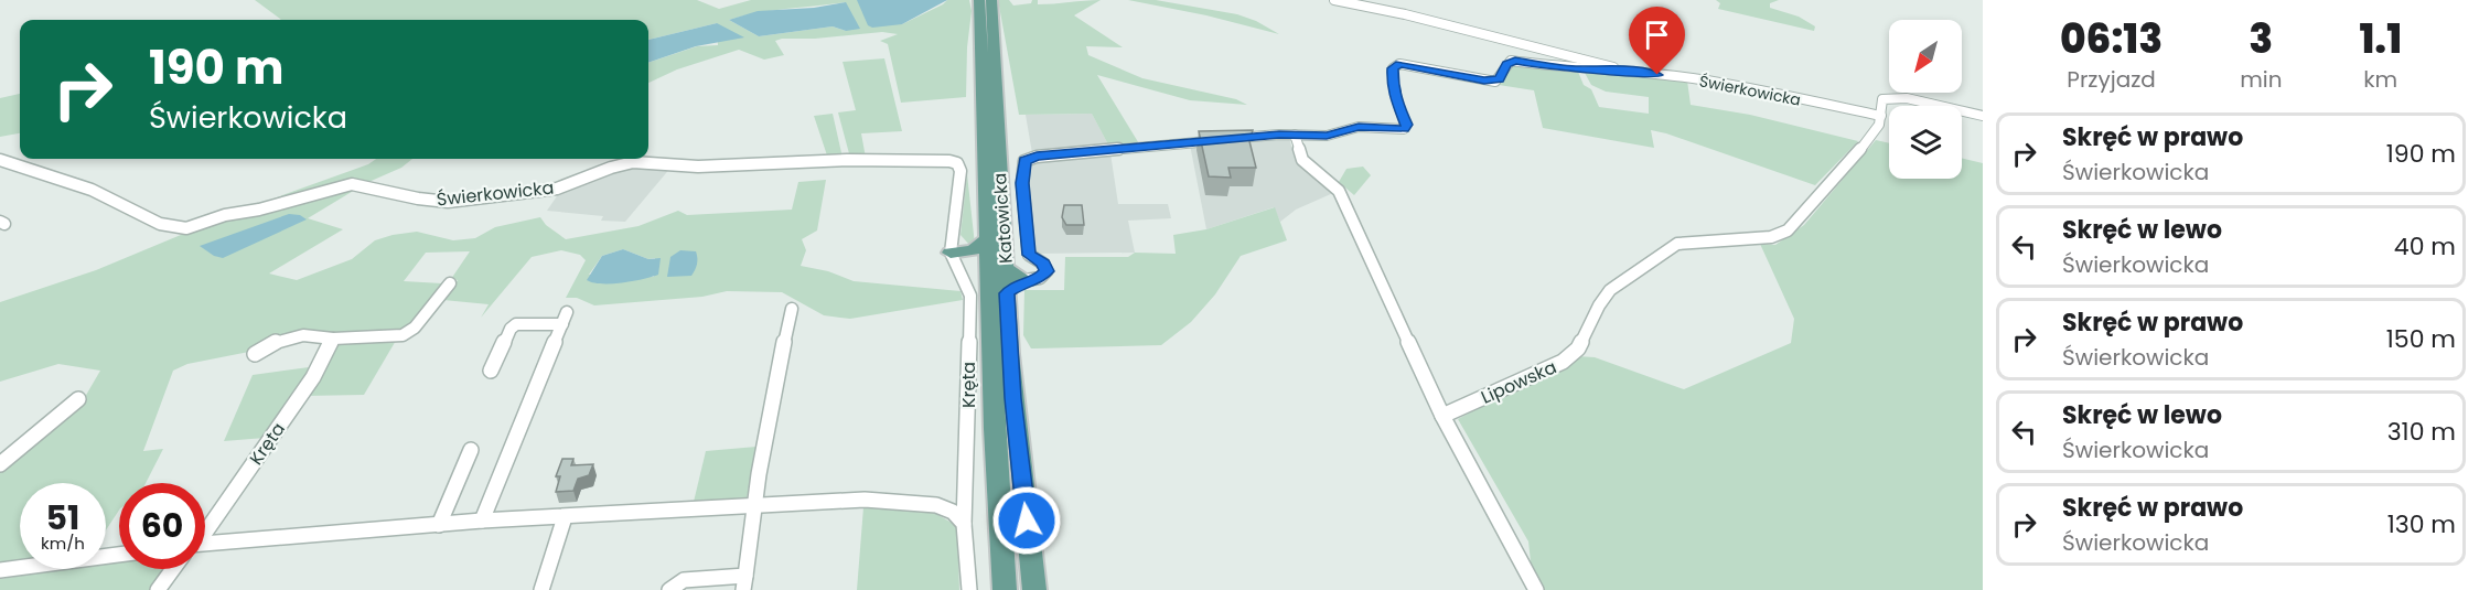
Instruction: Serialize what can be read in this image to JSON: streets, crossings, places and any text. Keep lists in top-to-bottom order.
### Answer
{
  "streets": {
    "main road": ["Katowicka"],
    "street": ["Świerkowicka", "Lipowska", "Kręta"]
  },
  "crossings": [
    ["Świerkowicka", "Lipowska"],
    ["Świerkowicka", "Kręta"]
  ],
  "north": "bottom left",
  "page": {
    "eta": [
      "06:13",
      "Przyjazd",
      "3",
      "min",
      "1.1",
      "km"
    ],
    "turn": ["190 m", "Świerkowicka"],
    "list": [
      {
        "name": "Skręć w prawo",
        "note": "Świerkowicka",
        "value": "190 m"
      },
      {
        "name": "Skręć w lewo",
        "note": "Świerkowicka",
        "value": "40 m"
      },
      {
        "name": "Skręć w prawo",
        "note": "Świerkowicka",
        "value": "150 m"
      },
      {
        "name": "Skręć w lewo",
        "note": "Świerkowicka",
        "value": "310 m"
      },
      {
        "name": "Skręć w prawo",
        "note": "Świerkowicka",
        "value": "130 m"
      }
    ],
    "speed": "51 km/h",
    "limit": "60"
  }
}
